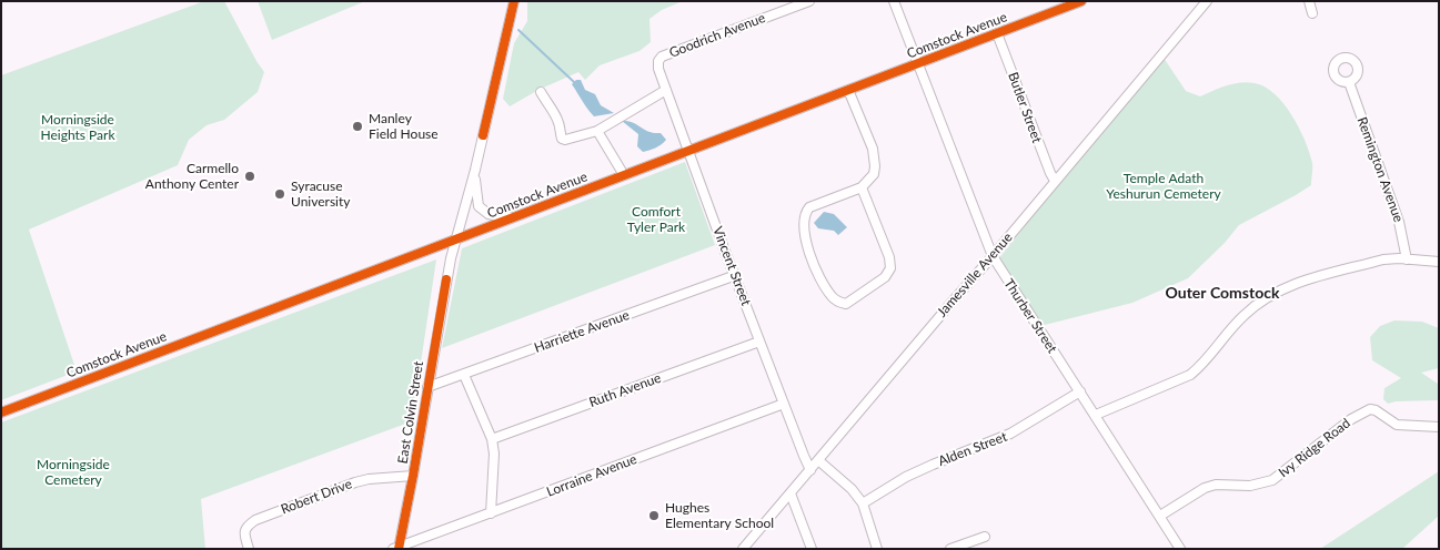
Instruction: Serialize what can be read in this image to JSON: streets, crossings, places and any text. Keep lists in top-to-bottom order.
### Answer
{
  "streets": {
    "street": [
      "Goodrich Avenue",
      "Comstock Avenue",
      "Butler Street",
      "Remington Avenue",
      "Vincent Street",
      "Jamesville Avenue",
      "Thurber Street",
      "Harriette Avenue",
      "Ruth Avenue",
      "East Colvin Street",
      "Ivy Ridge Road",
      "Alden Street",
      "Lorraine Avenue",
      "Robert Drive"
    ]
  },
  "crossings": [
    ["Goodrich Avenue", "Vincent Street"],
    ["Comstock Avenue", "Butler Street"],
    ["Comstock Avenue", "Vincent Street"],
    ["Comstock Avenue", "Thurber Street"],
    ["Comstock Avenue", "East Colvin Street"],
    ["Butler Street", "Jamesville Avenue"],
    ["Vincent Street", "Jamesville Avenue"],
    ["Vincent Street", "Harriette Avenue"],
    ["Vincent Street", "Ruth Avenue"],
    ["Vincent Street", "Lorraine Avenue"],
    ["Jamesville Avenue", "Thurber Street"],
    ["Thurber Street", "Ivy Ridge Road"],
    ["Thurber Street", "Alden Street"],
    ["Harriette Avenue", "East Colvin Street"],
    ["East Colvin Street", "Lorraine Avenue"],
    ["East Colvin Street", "Robert Drive"]
  ],
  "districts": ["Outer Comstock"],
  "parks": [
    "Morningside Heights Park",
    "Temple Adath Yeshurun Cemetery",
    "Comfort Tyler Park",
    "Morningside Cemetery"
  ],
  "places": [
    "Manley Field House",
    "Carmello Anthony Center",
    "Syracuse University",
    "Hughes Elementary School"
  ]
}
